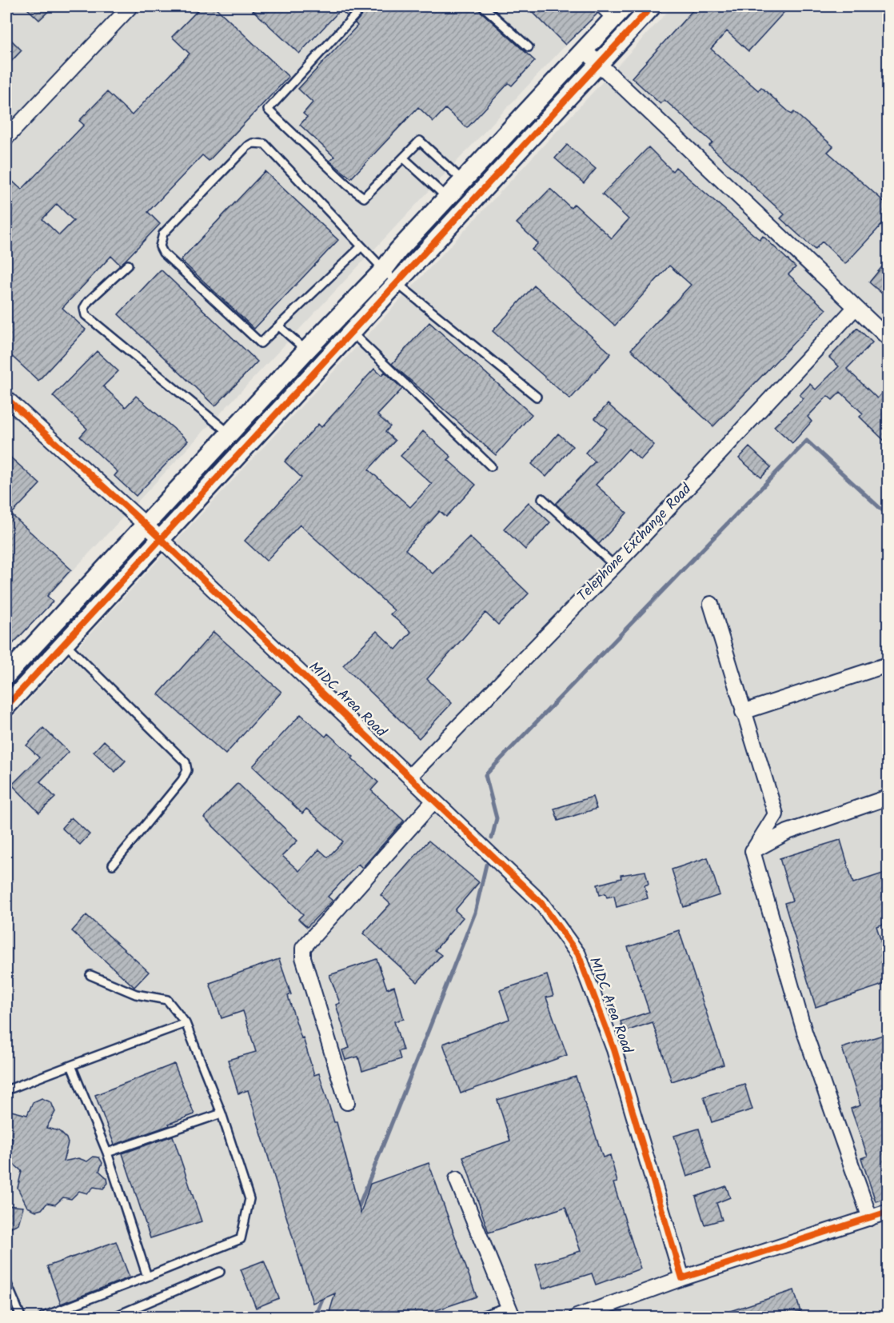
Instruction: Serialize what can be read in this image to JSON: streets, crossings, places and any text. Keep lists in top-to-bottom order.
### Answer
{
  "streets": {
    "street": ["Telephone Exchange Road", "MIDC Area Road"]
  },
  "crossings": [
    ["Telephone Exchange Road", "MIDC Area Road"]
  ]
}
